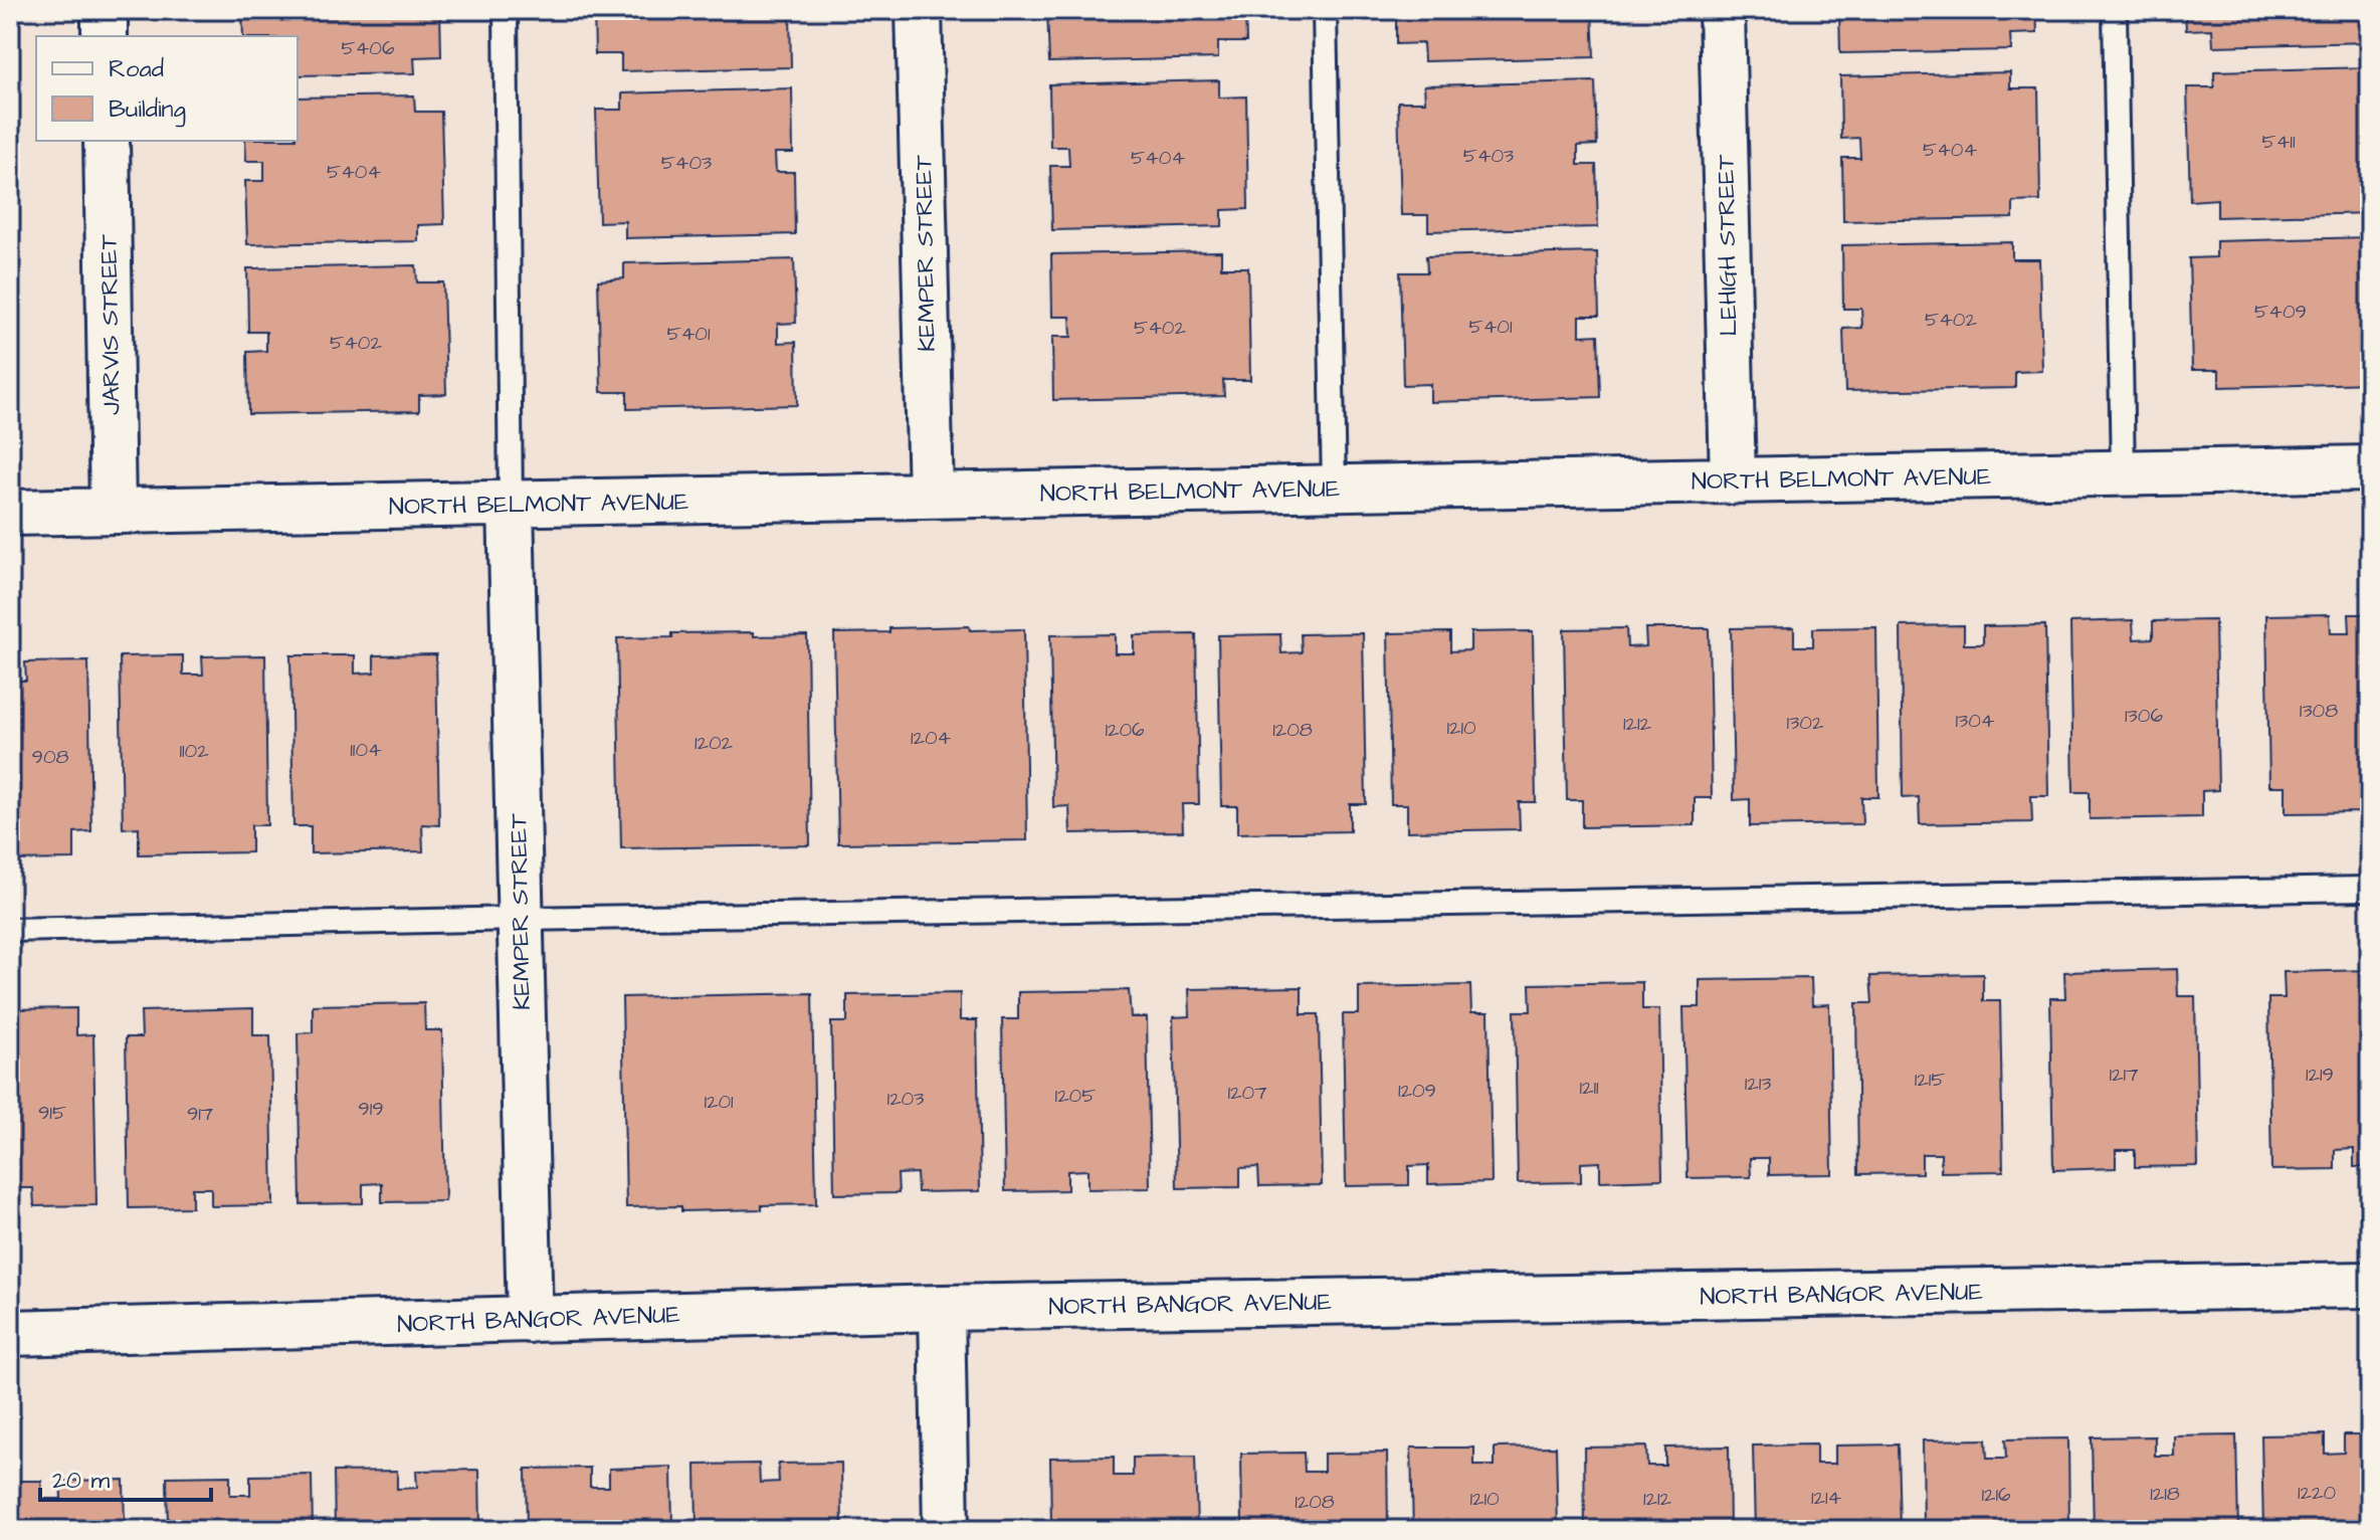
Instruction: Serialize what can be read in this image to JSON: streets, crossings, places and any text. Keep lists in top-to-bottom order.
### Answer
{
  "streets": {
    "street": [
      "LEHIGH STREET",
      "KEMPER STREET",
      "JARVIS STREET",
      "NORTH BELMONT AVENUE",
      "NORTH BANGOR AVENUE"
    ]
  },
  "crossings": [
    ["LEHIGH STREET", "NORTH BELMONT AVENUE"],
    ["KEMPER STREET", "NORTH BELMONT AVENUE"],
    ["KEMPER STREET", "NORTH BANGOR AVENUE"],
    ["JARVIS STREET", "NORTH BELMONT AVENUE"]
  ],
  "house_numbers": [
    "5406",
    "5411",
    "5404",
    "5403",
    "5404",
    "5403",
    "5404",
    "5409",
    "5402",
    "5401",
    "5402",
    "5401",
    "5402",
    "1308",
    "1306",
    "1304",
    "1302",
    "1212",
    "1210",
    "1206",
    "1208",
    "1204",
    "1202",
    "1104",
    "1102",
    "908",
    "1217",
    "1219",
    "1215",
    "1213",
    "1211",
    "1209",
    "1207",
    "1205",
    "1203",
    "1201",
    "919",
    "915",
    "917",
    "1220",
    "1218",
    "1216",
    "1214",
    "1210",
    "1212",
    "1208"
  ],
  "legend": ["Road", "Building"],
  "scale_bar": "20 m"
}
